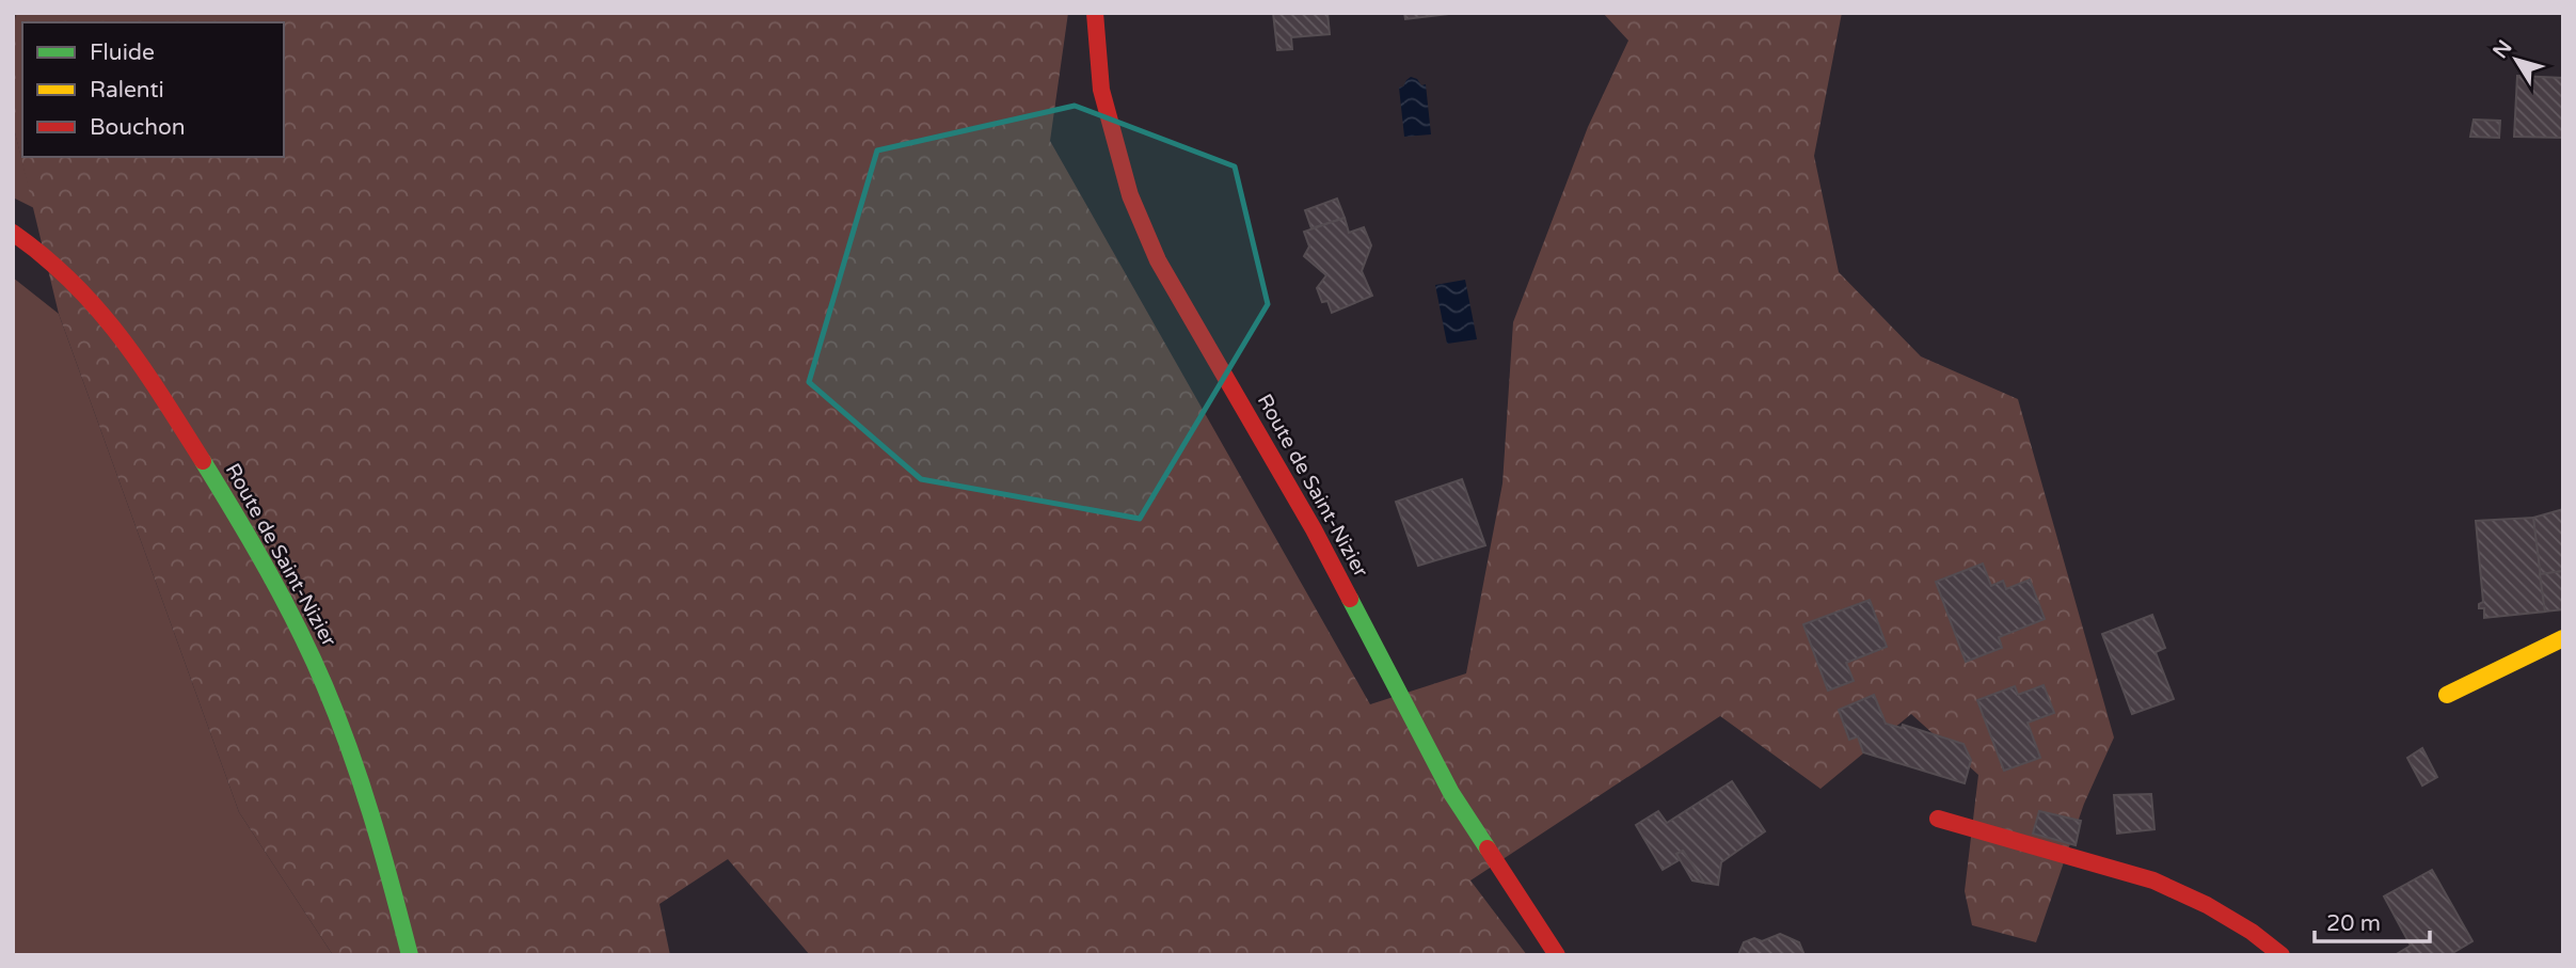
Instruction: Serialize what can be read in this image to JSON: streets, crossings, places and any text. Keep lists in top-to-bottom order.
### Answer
{
  "streets": {
    "main road": ["Route de Saint-Nizier"]
  },
  "legend": ["Fluide", "Ralenti", "Bouchon"],
  "scale_bar": "20 m",
  "north": "top left"
}
